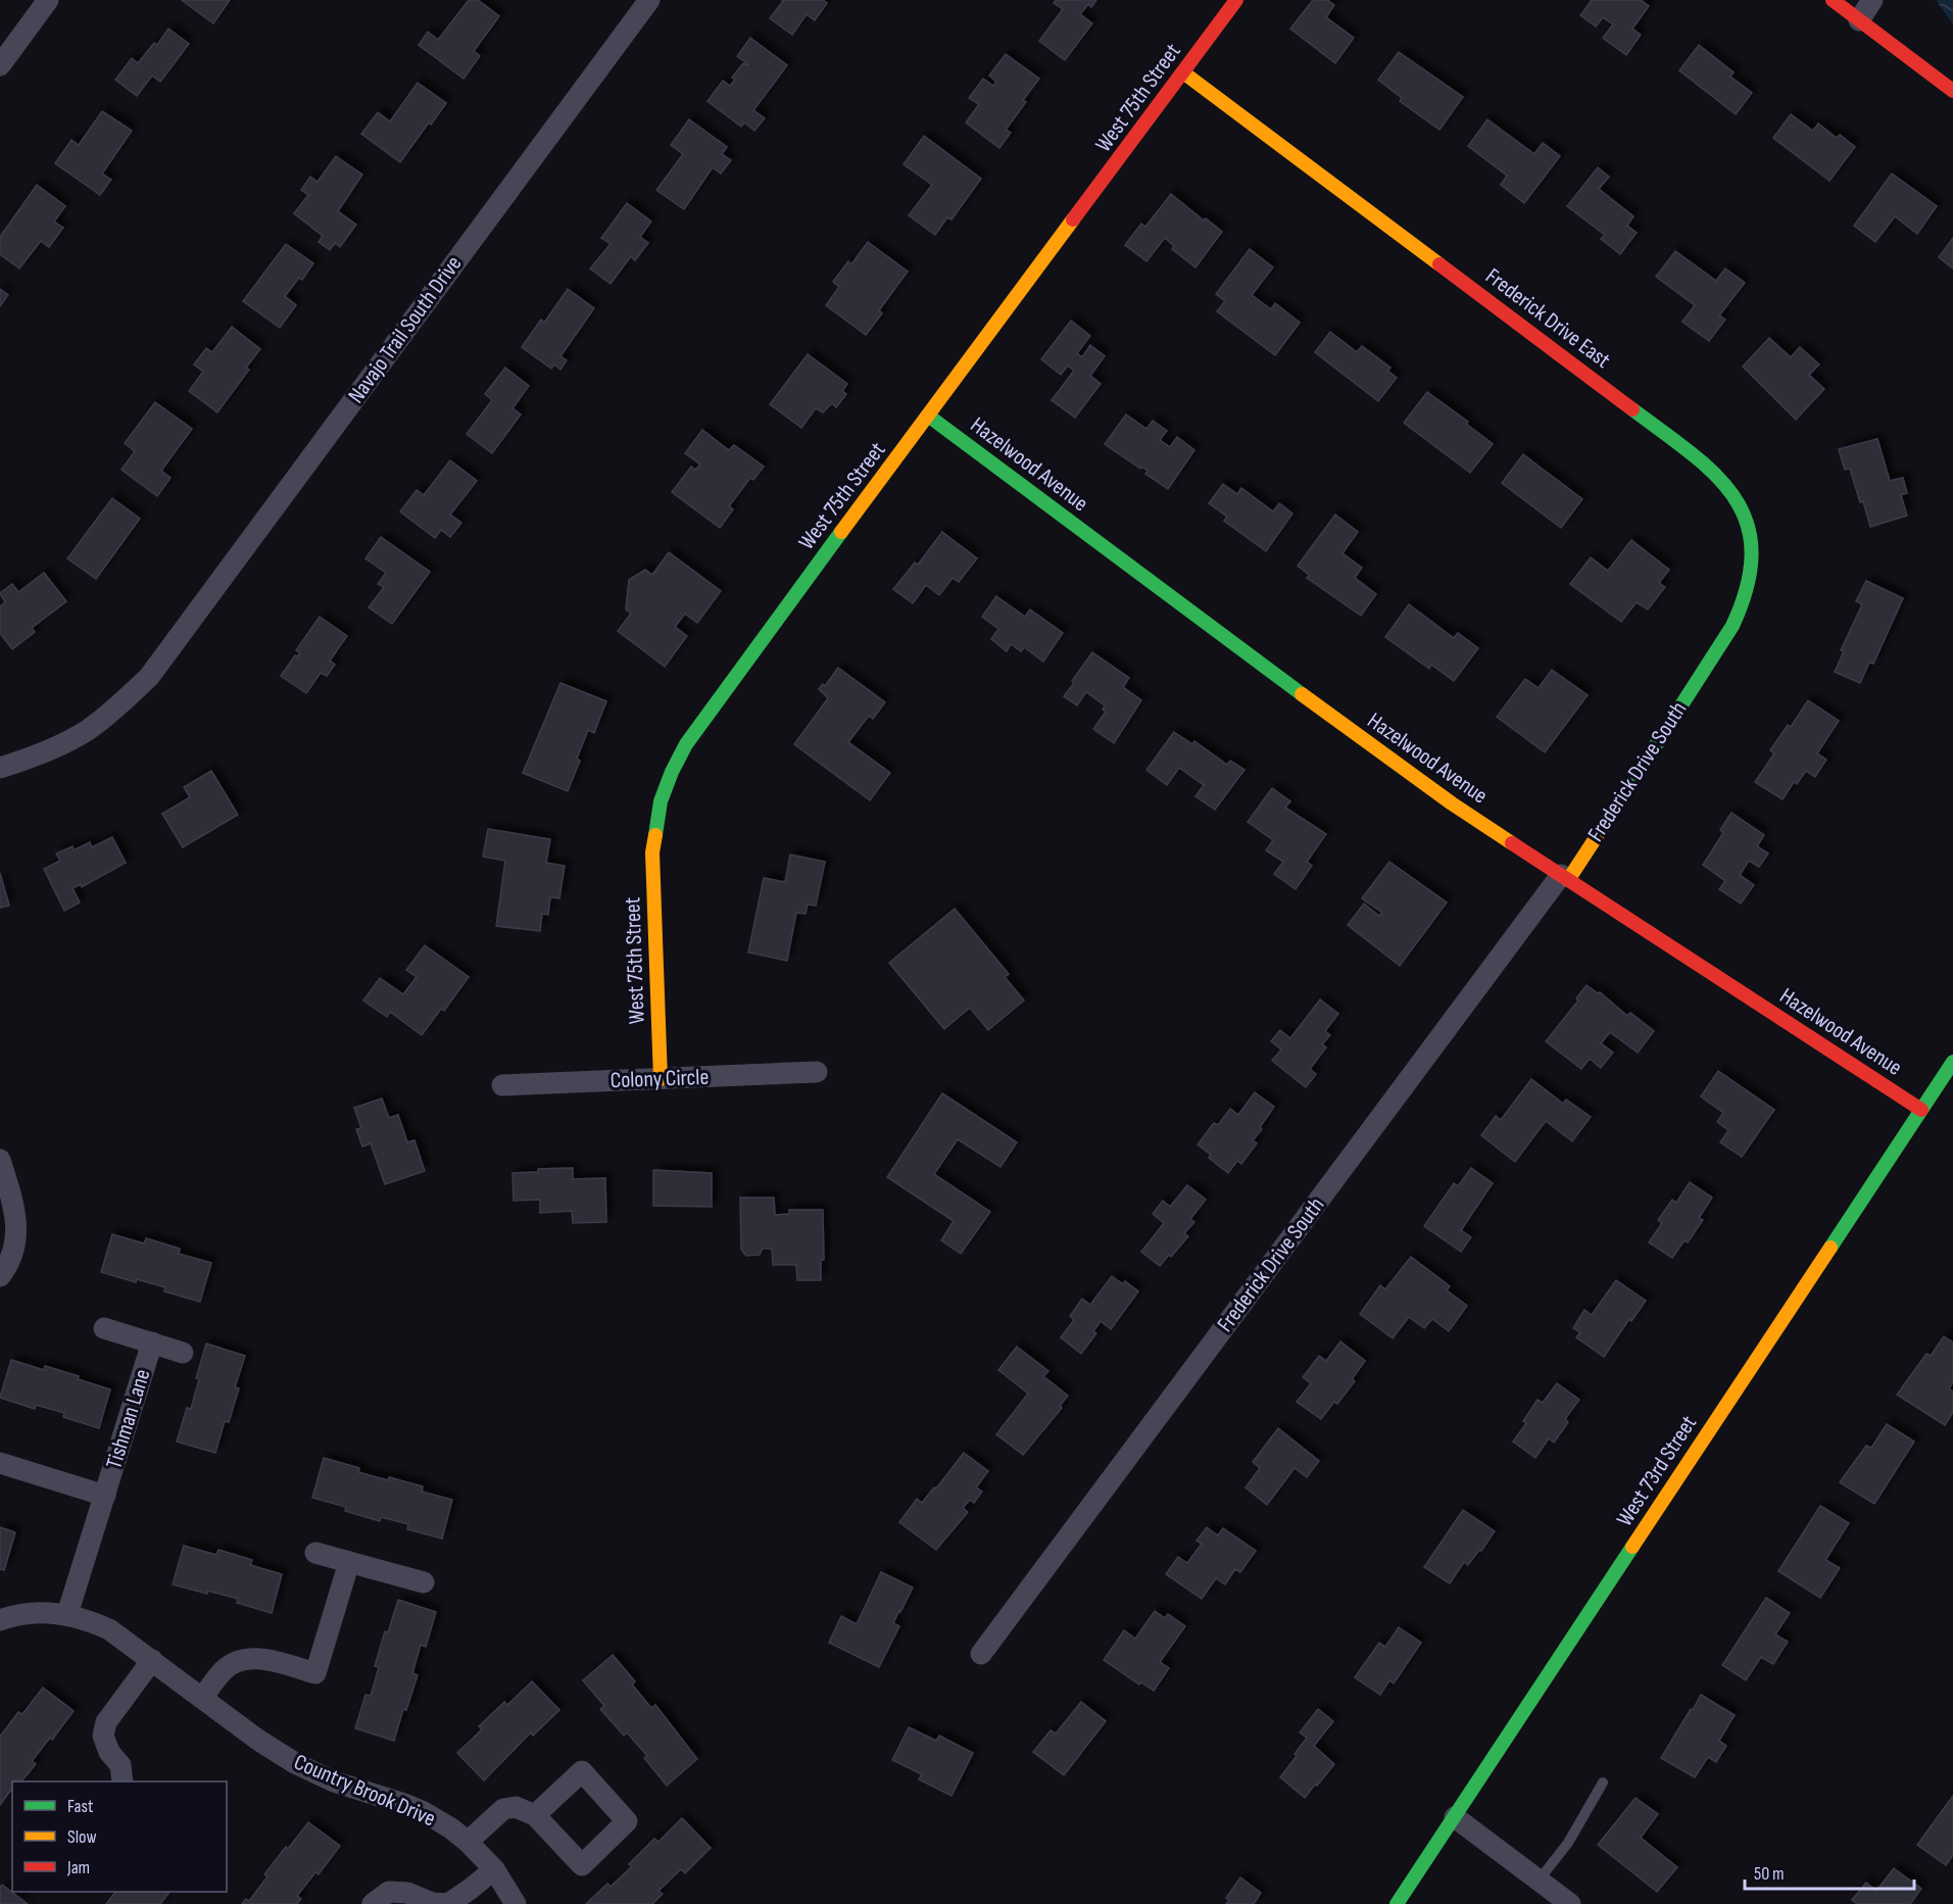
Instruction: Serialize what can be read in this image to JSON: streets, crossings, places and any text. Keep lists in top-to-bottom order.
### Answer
{
  "streets": {
    "street": [
      "West 75th Street",
      "Frederick Drive East",
      "Navajo Trail South Drive",
      "Hazelwood Avenue",
      "Frederick Drive South",
      "Colony Circle",
      "Tishman Lane",
      "West 73rd Street",
      "Country Brook Drive"
    ]
  },
  "crossings": [
    ["West 75th Street", "Frederick Drive East"],
    ["West 75th Street", "Hazelwood Avenue"],
    ["West 75th Street", "Colony Circle"],
    ["Frederick Drive East", "Frederick Drive South"],
    ["Hazelwood Avenue", "Frederick Drive South"],
    ["Hazelwood Avenue", "West 73rd Street"],
    ["Tishman Lane", "Country Brook Drive"]
  ],
  "legend": ["Fast", "Slow", "Jam"],
  "scale_bar": "50 m"
}
